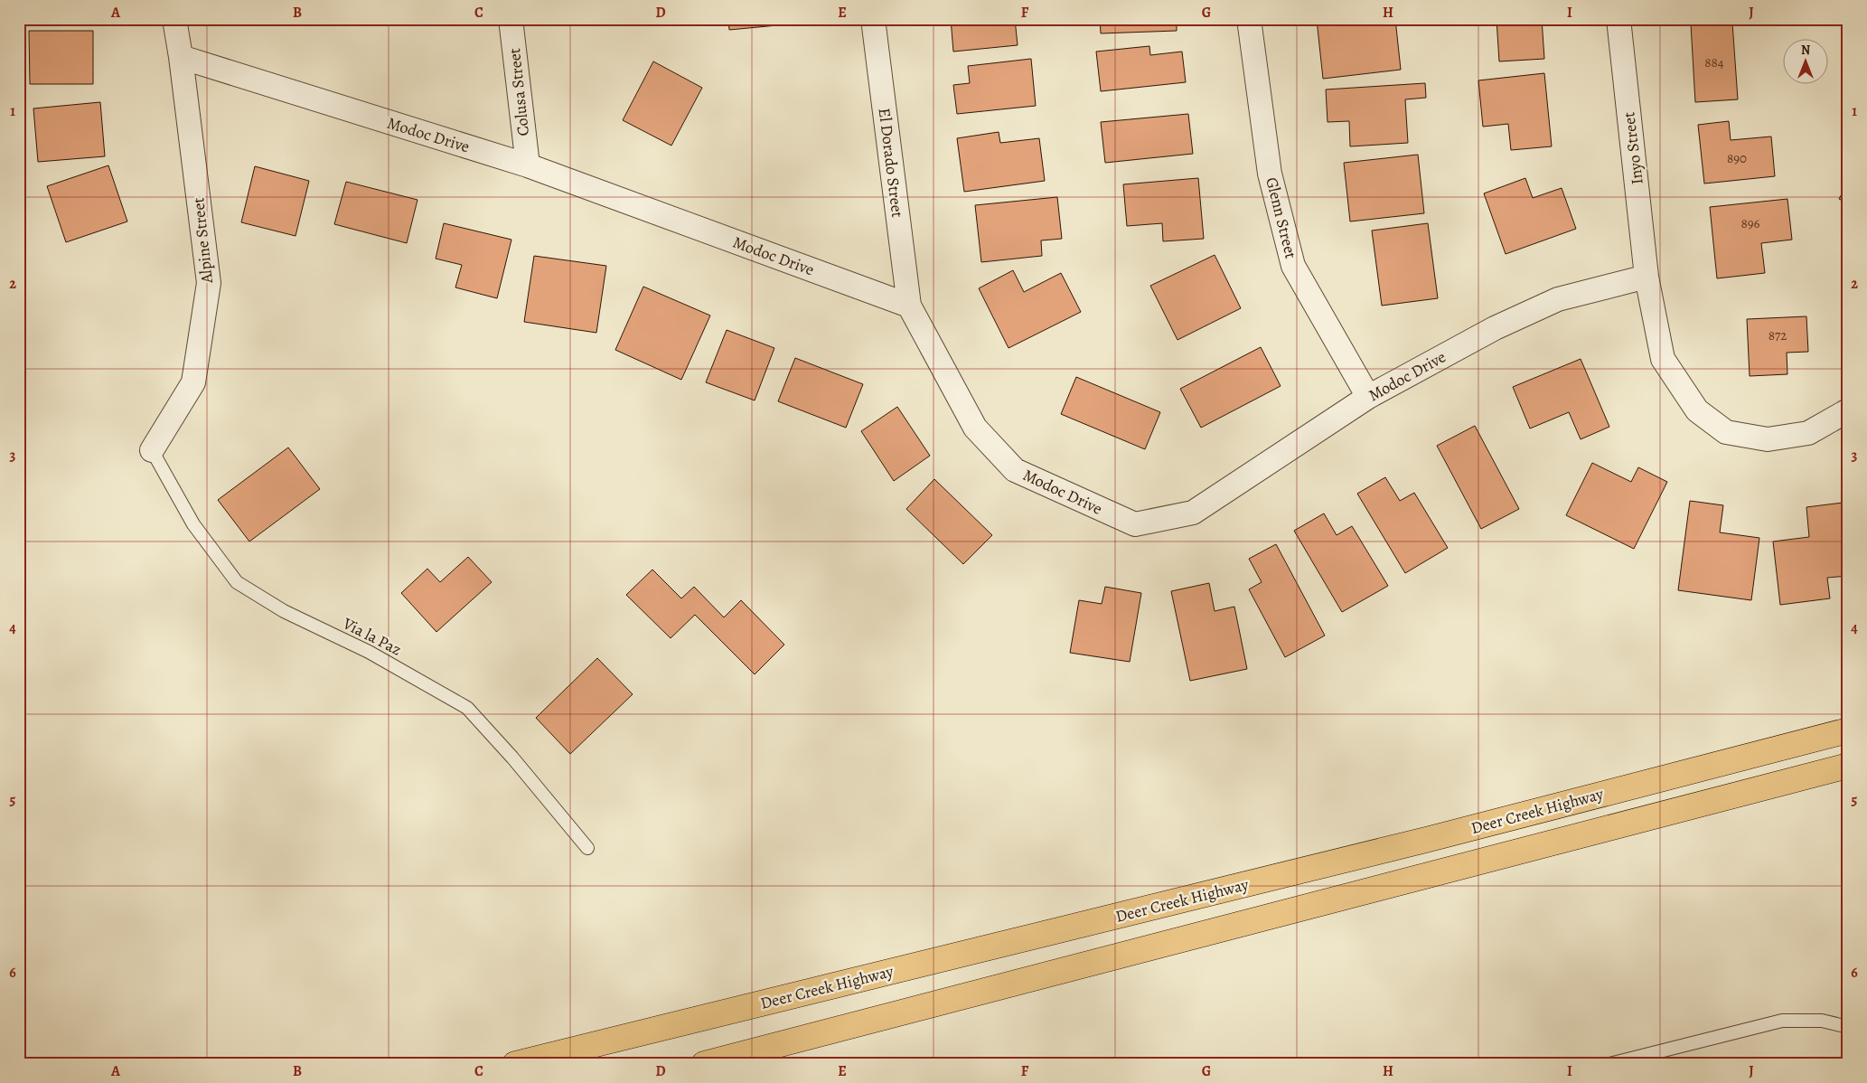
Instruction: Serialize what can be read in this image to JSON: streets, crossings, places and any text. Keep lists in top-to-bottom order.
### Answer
{
  "streets": {
    "main road": ["Deer Creek Highway"],
    "street": [
      "Colusa Street",
      "Modoc Drive",
      "Inyo Street",
      "El Dorado Street",
      "Glenn Street",
      "Alpine Street"
    ],
    "lane": ["Via la Paz"]
  },
  "crossings": [
    ["Colusa Street", "Modoc Drive"],
    ["Modoc Drive", "Inyo Street"],
    ["Modoc Drive", "El Dorado Street"],
    ["Modoc Drive", "Glenn Street"],
    ["Modoc Drive", "Alpine Street"],
    ["Alpine Street", "Via la Paz"]
  ],
  "house_numbers": [
    "884",
    "890",
    "896",
    "872"
  ],
  "north": "top",
  "grid": {
    "columns": [
      "A",
      "B",
      "C",
      "D",
      "E",
      "F",
      "G",
      "H",
      "I",
      "J"
    ],
    "rows": [
      "1",
      "2",
      "3",
      "4",
      "5",
      "6"
    ]
  }
}
